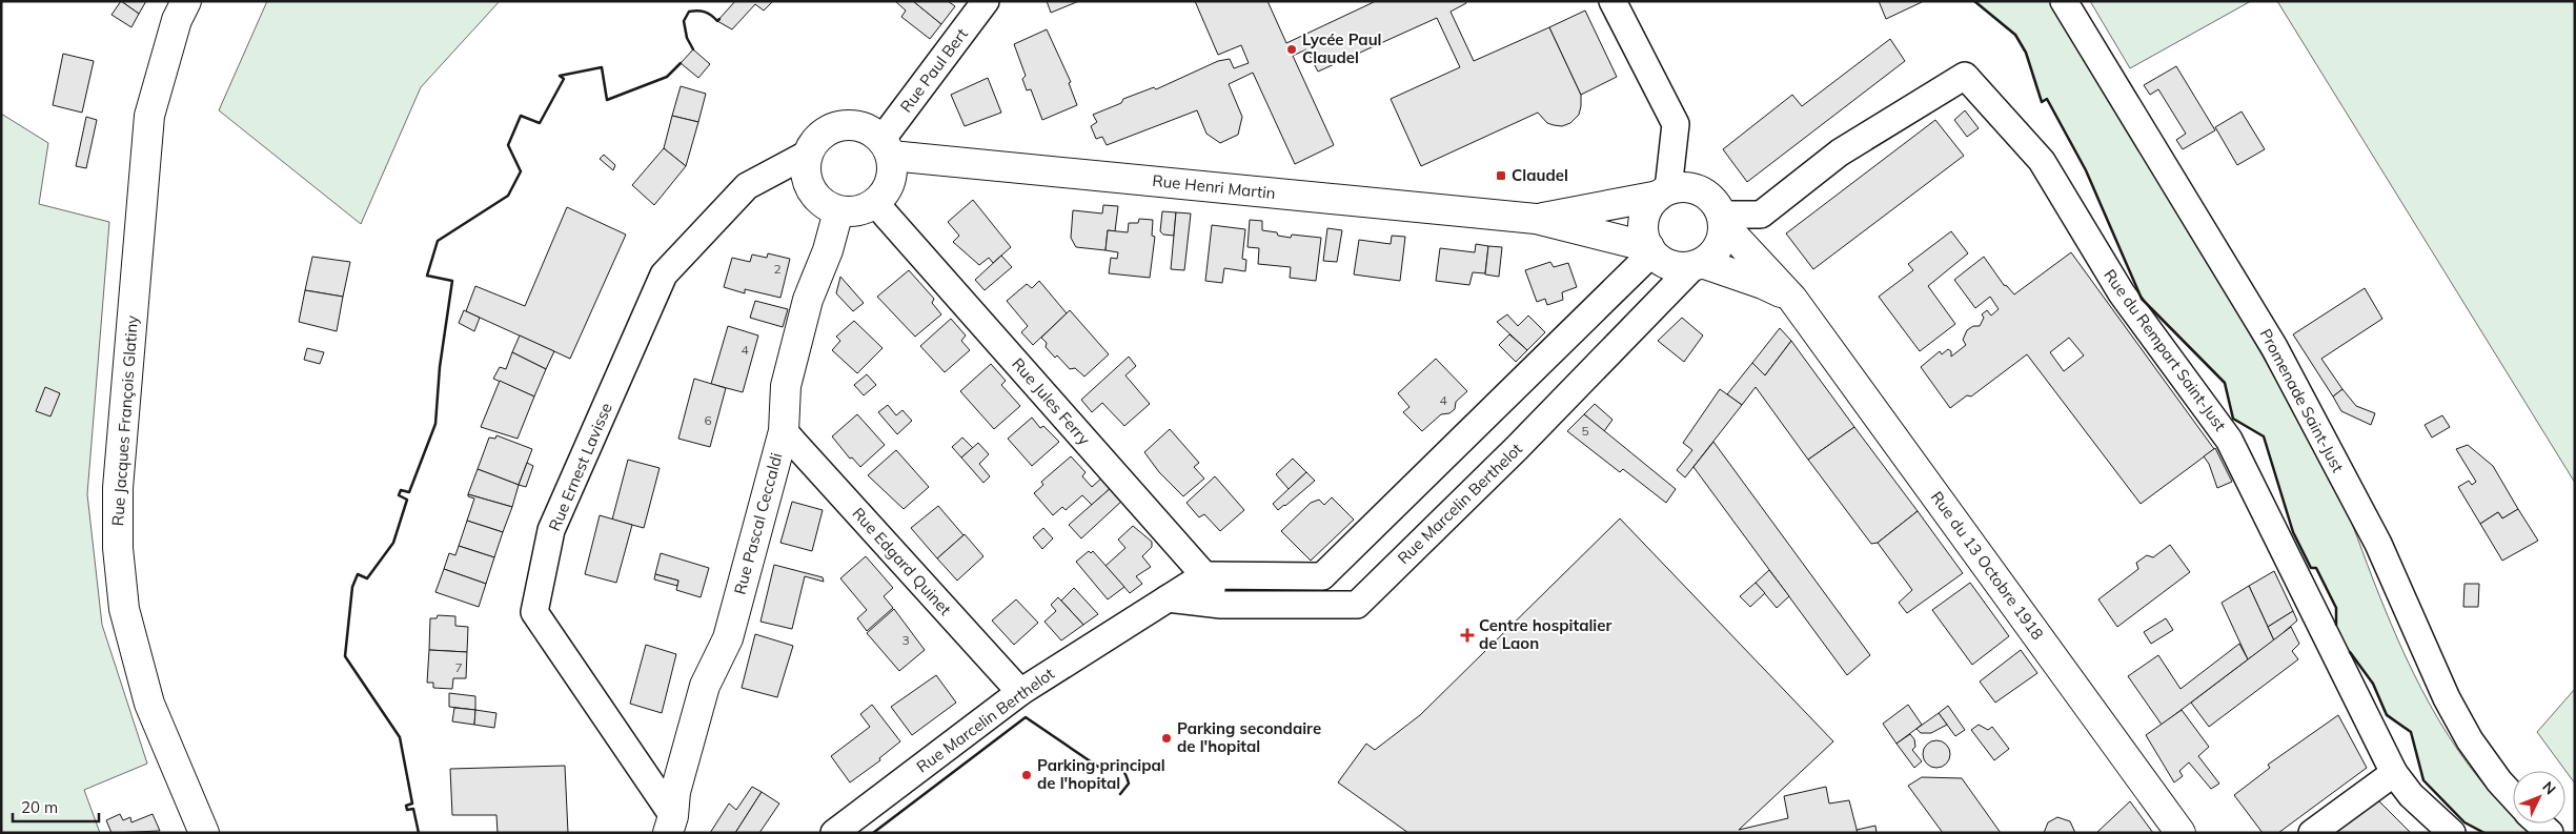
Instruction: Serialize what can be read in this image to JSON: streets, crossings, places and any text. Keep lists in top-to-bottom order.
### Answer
{
  "streets": {
    "street": [
      "Rue Paul Bert",
      "Rue Henri Martin",
      "Rue du Rempart Saint-Just",
      "Promenade Saint-Just",
      "Rue Jules Ferry",
      "Rue Jacques François Glatiny",
      "Rue Ernest Lavisse",
      "Rue Marcelin Berthelot",
      "Rue Pascal Ceccaldi",
      "Rue Edgard Quinet",
      "Rue du 13 Octobre 1918"
    ]
  },
  "crossings": [
    ["Rue Paul Bert", "Rue Henri Martin"],
    ["Rue Paul Bert", "Rue Jules Ferry"],
    ["Rue Paul Bert", "Rue Ernest Lavisse"],
    ["Rue Paul Bert", "Rue Pascal Ceccaldi"],
    ["Rue Henri Martin", "Rue du Rempart Saint-Just"],
    ["Rue Henri Martin", "Rue Jules Ferry"],
    ["Rue Henri Martin", "Rue Ernest Lavisse"],
    ["Rue Henri Martin", "Rue Marcelin Berthelot"],
    ["Rue Henri Martin", "Rue Pascal Ceccaldi"],
    ["Rue Henri Martin", "Rue du 13 Octobre 1918"],
    ["Rue du Rempart Saint-Just", "Rue Marcelin Berthelot"],
    ["Rue du Rempart Saint-Just", "Rue du 13 Octobre 1918"],
    ["Rue Jules Ferry", "Rue Ernest Lavisse"],
    ["Rue Jules Ferry", "Rue Marcelin Berthelot"],
    ["Rue Jules Ferry", "Rue Pascal Ceccaldi"],
    ["Rue Ernest Lavisse", "Rue Pascal Ceccaldi"],
    ["Rue Marcelin Berthelot", "Rue Edgard Quinet"],
    ["Rue Marcelin Berthelot", "Rue du 13 Octobre 1918"],
    ["Rue Pascal Ceccaldi", "Rue Edgard Quinet"]
  ],
  "places": {
    "other": ["Lycée Paul Claudel", "Parking secondaire de l'hopital", "Parking principal de l'hopital"],
    "transit": ["Claudel"],
    "health": ["Centre hospitalier de Laon"]
  },
  "house_numbers": [
    "2",
    "4",
    "4",
    "6",
    "5",
    "3",
    "7"
  ],
  "scale_bar": "20 m",
  "north": "top right"
}
